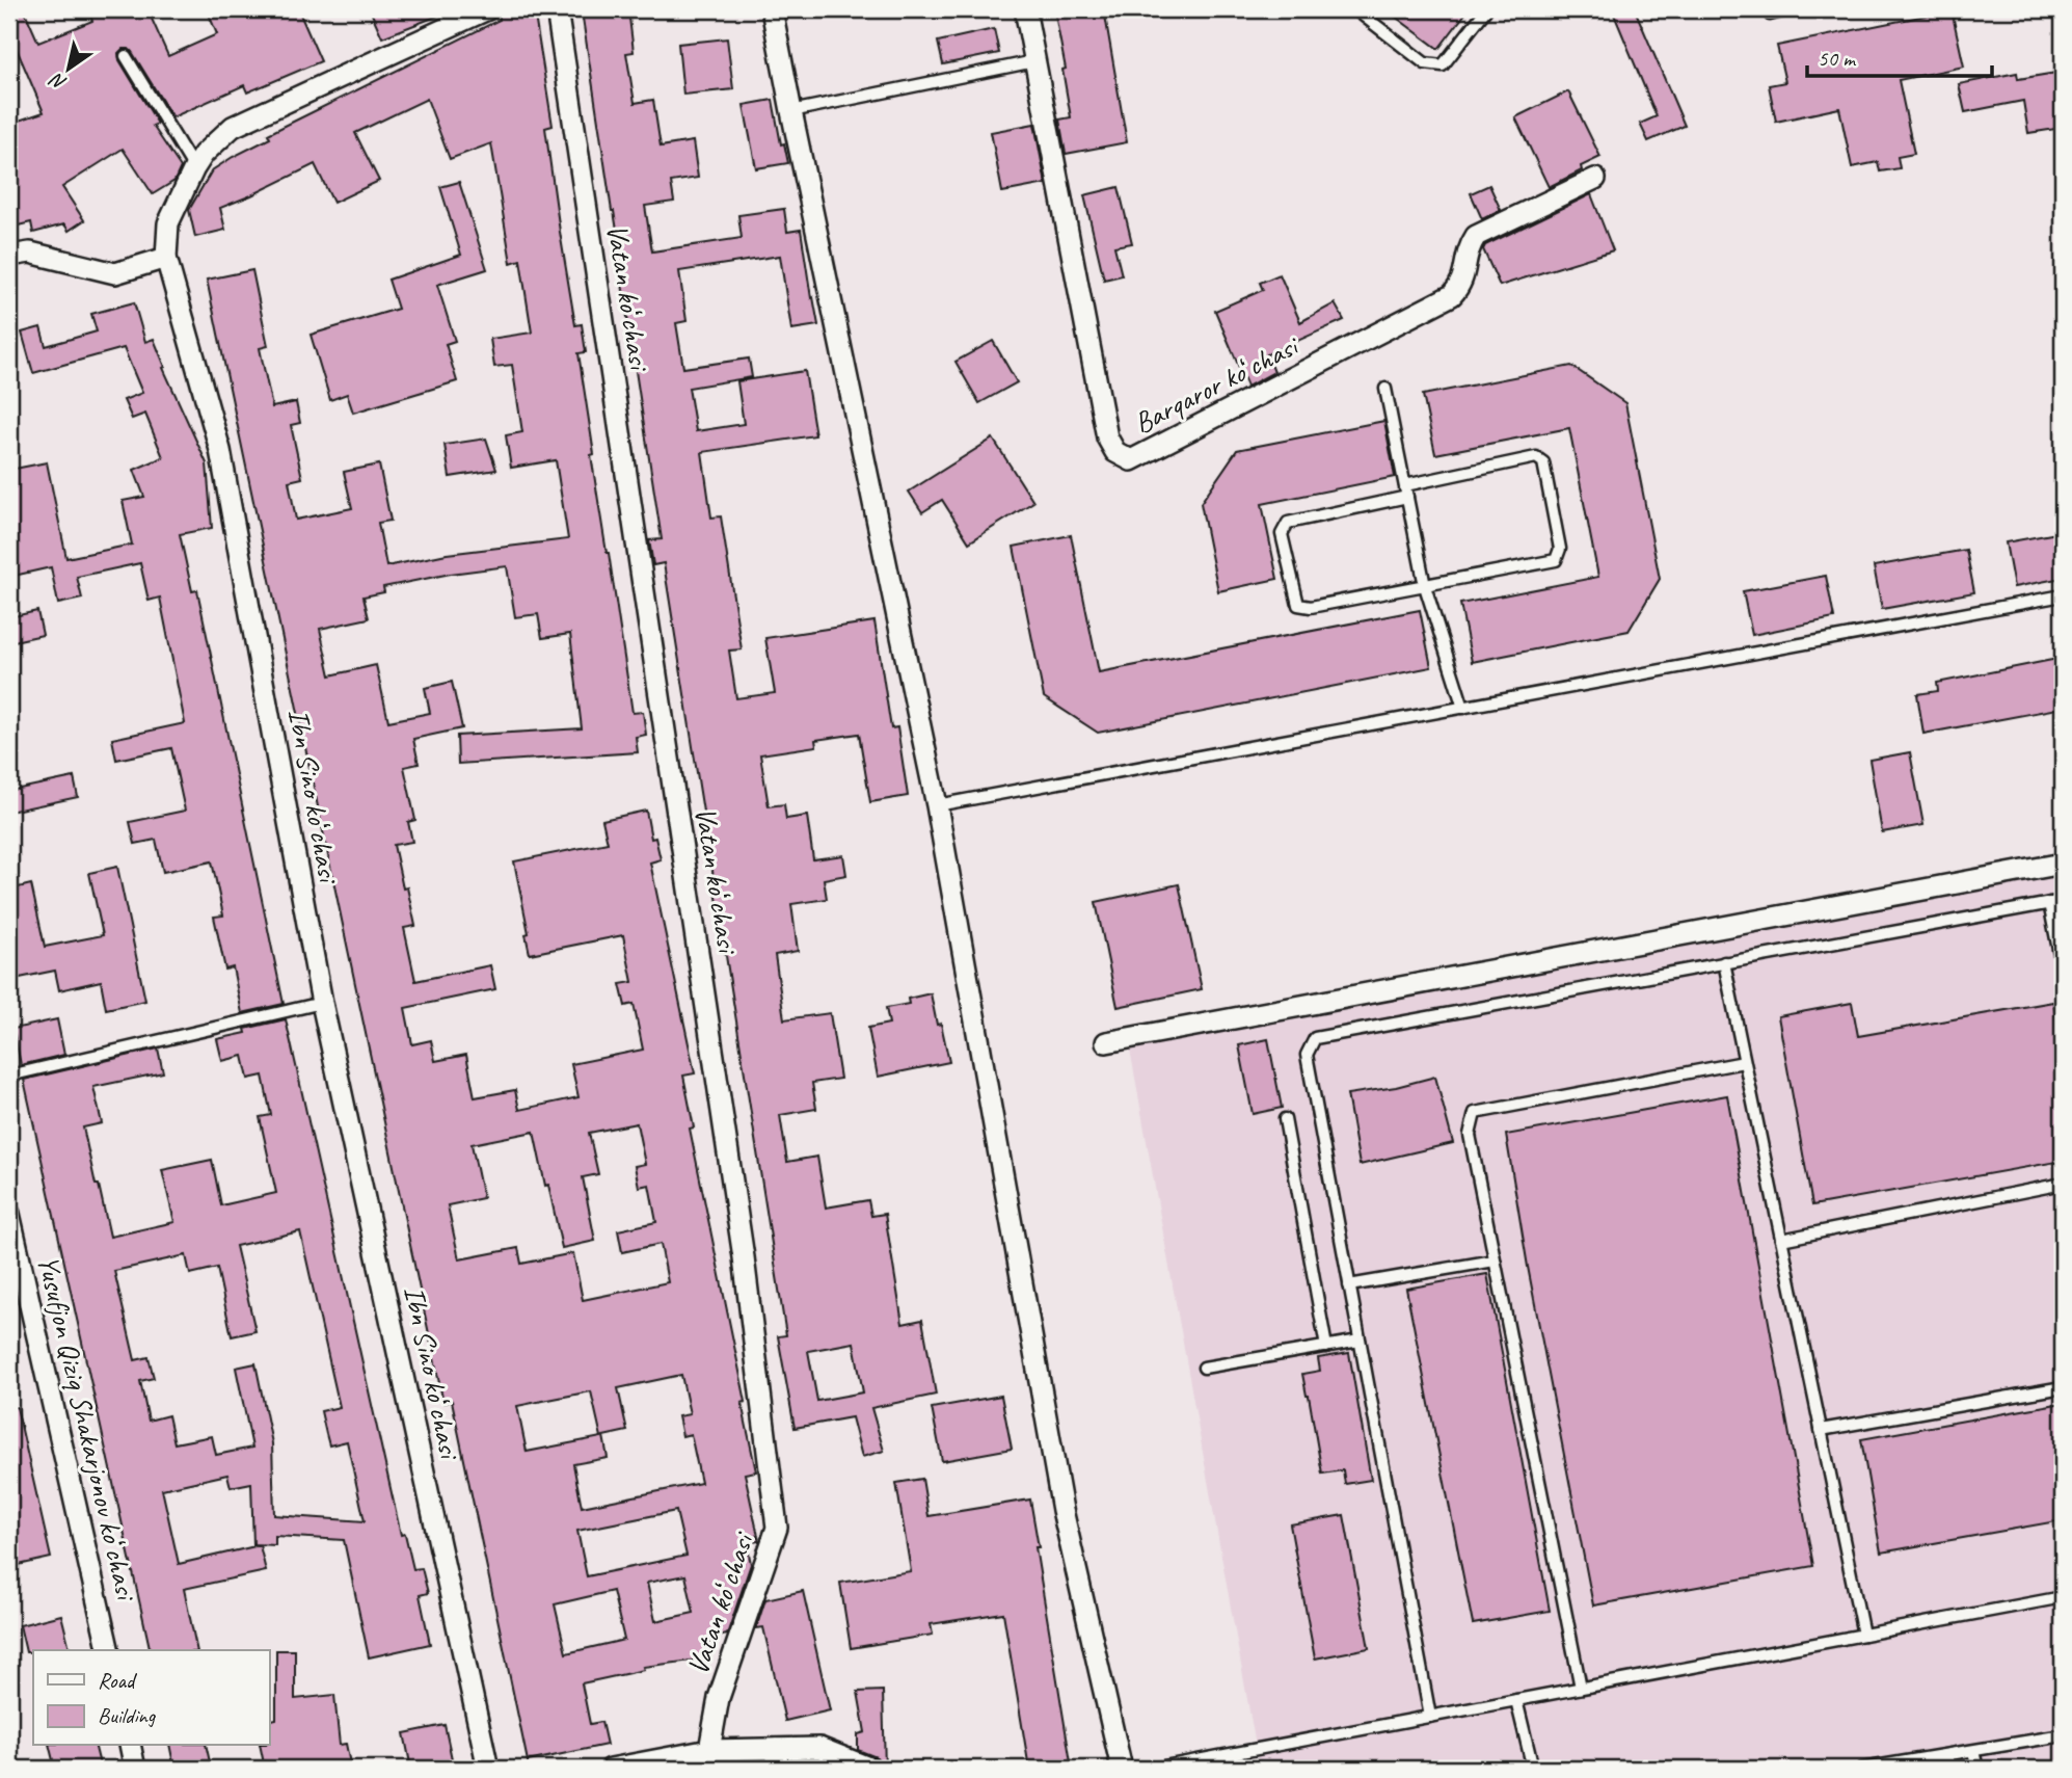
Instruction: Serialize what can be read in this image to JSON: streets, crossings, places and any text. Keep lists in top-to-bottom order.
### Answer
{
  "streets": {
    "street": [
      "Vatan koʻchasi",
      "Barqaror koʻchasi",
      "Ibn Sino koʻchasi",
      "Yusufjon Qiziq Shakarjonov koʻchasi"
    ]
  },
  "legend": ["Road", "Building"],
  "scale_bar": "50 m",
  "north": "bottom left"
}
